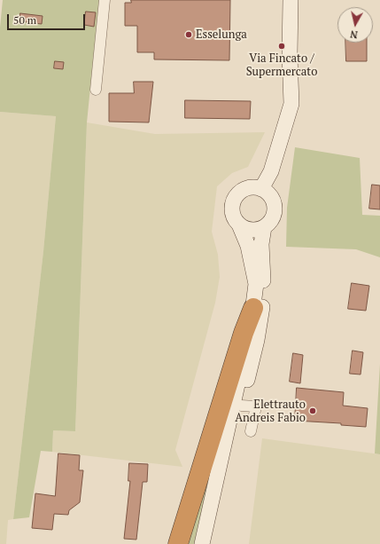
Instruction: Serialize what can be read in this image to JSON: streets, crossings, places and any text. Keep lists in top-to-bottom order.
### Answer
{
  "places": ["Esselunga", "Via Fincato / Supermercato", "Elettrauto Andreis Fabio"],
  "scale_bar": "50 m",
  "north": "bottom"
}
